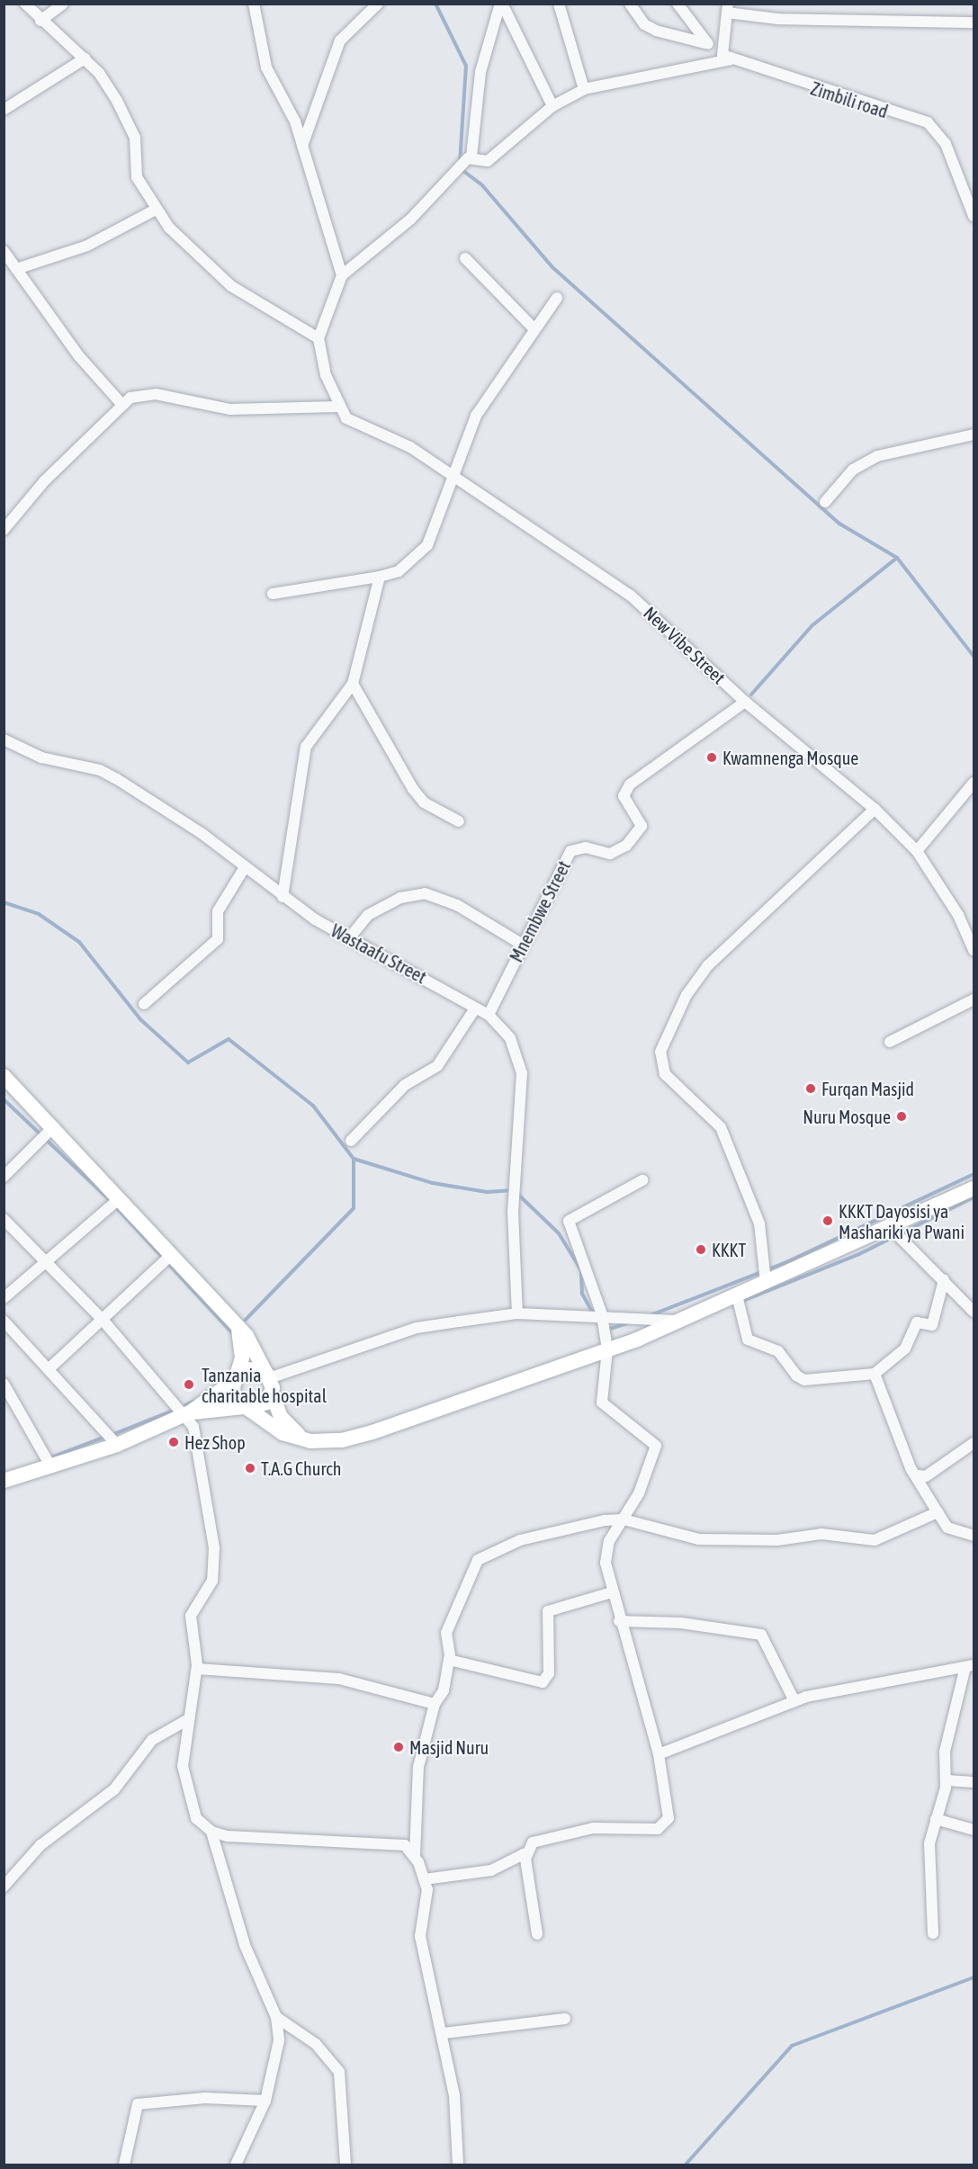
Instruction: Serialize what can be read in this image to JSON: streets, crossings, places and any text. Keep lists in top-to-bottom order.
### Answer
{
  "streets": {
    "street": [
      "Zimbili road",
      "New Vibe Street",
      "Mnembwe Street",
      "Wastaafu Street"
    ]
  },
  "crossings": [
    ["New Vibe Street", "Mnembwe Street"],
    ["Mnembwe Street", "Wastaafu Street"]
  ],
  "places": [
    "Kwamnenga Mosque",
    "Furqan Masjid",
    "Nuru Mosque",
    "KKKT Dayosisi ya Mashariki ya Pwani",
    "KKKT",
    "Tanzania charitable hospital",
    "Hez Shop",
    "T.A.G Church",
    "Masjid Nuru"
  ]
}
